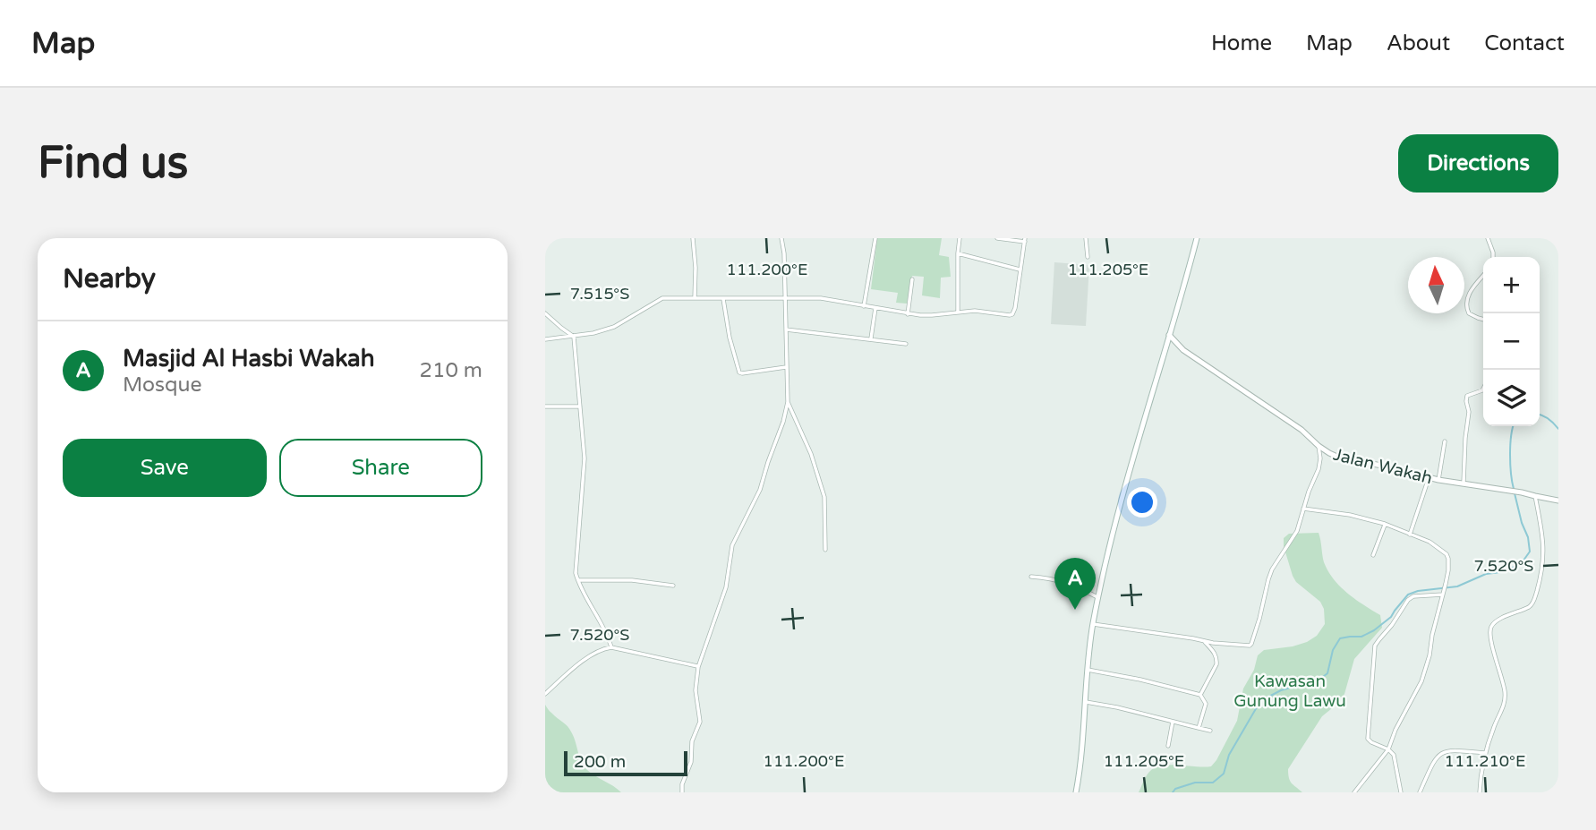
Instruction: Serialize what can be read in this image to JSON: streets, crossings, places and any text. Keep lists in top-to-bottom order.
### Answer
{
  "streets": {
    "main road": ["Jalan Wakah"]
  },
  "parks": ["Kawasan Gunung Lawu"],
  "scale_bar": "200 m",
  "north": "top",
  "page": {
    "header": "Map",
    "nav": [
      "Home",
      "Map",
      "About",
      "Contact"
    ],
    "buttons": [
      "Directions",
      ["Save", "Share"]
    ],
    "title": "Find us",
    "heading": "Nearby",
    "map_buttons": ["+", "−"],
    "list": [
      {
        "mark": "A",
        "name": "Masjid Al Hasbi Wakah",
        "note": "Mosque",
        "value": "210 m"
      }
    ],
    "pins": "A",
    "scale": "200 m"
  },
  "coordinates": [
    "111.200°E",
    "111.205°E",
    "7.515°S",
    "7.520°S",
    "111.210°E"
  ]
}
